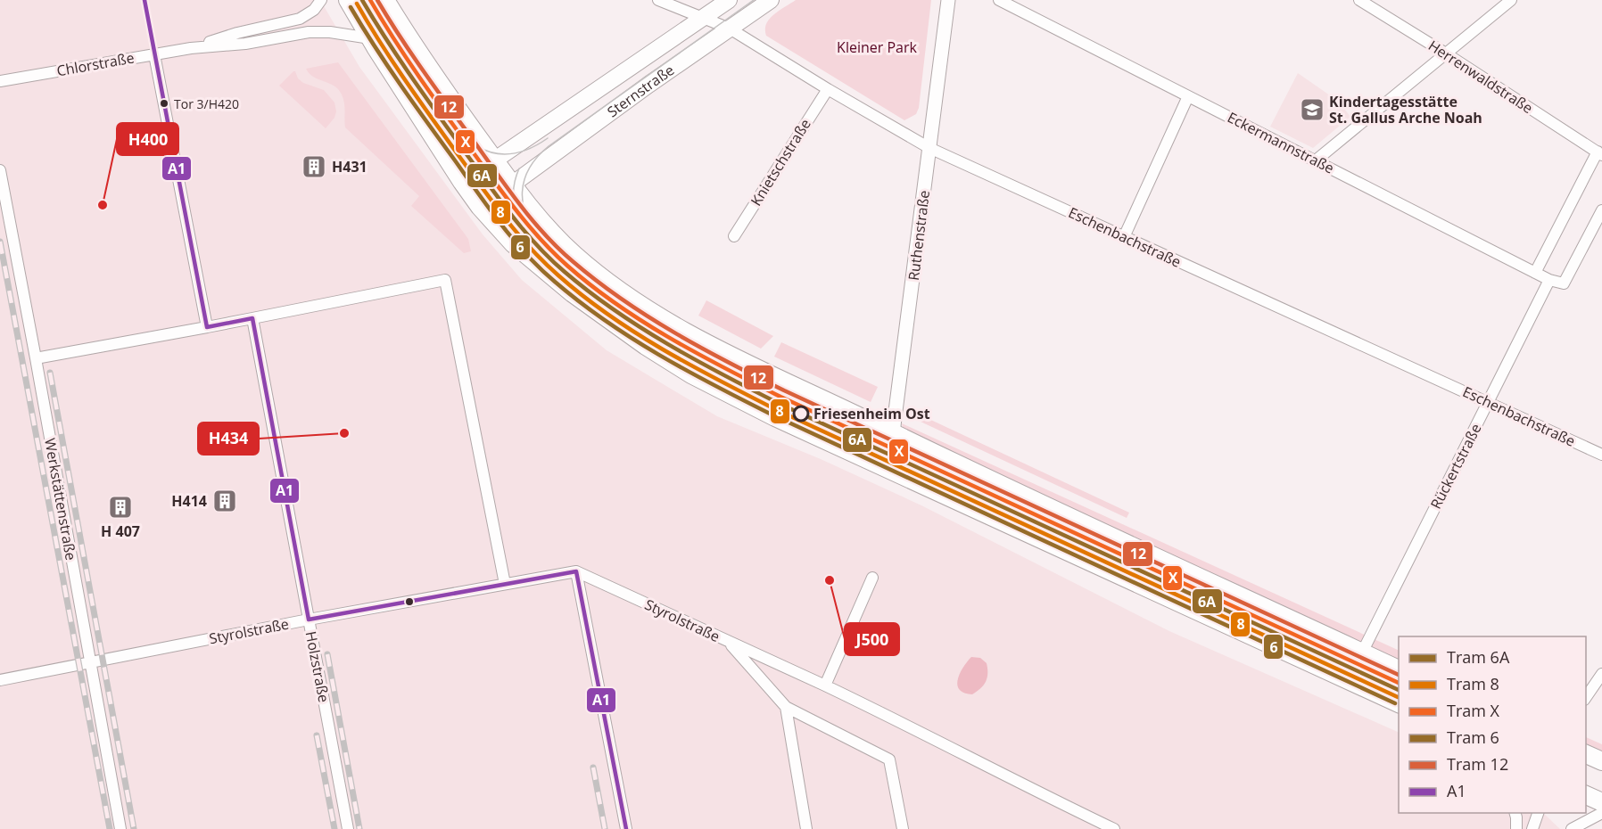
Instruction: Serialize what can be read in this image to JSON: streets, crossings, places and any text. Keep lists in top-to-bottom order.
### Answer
{
  "streets": {
    "main road": ["Sternstraße"],
    "street": [
      "Chlorstraße",
      "Herrenwaldstraße",
      "Eckermannstraße",
      "Knietschstraße",
      "Ruthenstraße",
      "Eschenbachstraße",
      "Rückertstraße",
      "Werkstättenstraße",
      "Styrolstraße",
      "Holzstraße"
    ]
  },
  "crossings": [
    ["Sternstraße", "Eschenbachstraße"],
    ["Eckermannstraße", "Rückertstraße"],
    ["Knietschstraße", "Eschenbachstraße"],
    ["Ruthenstraße", "Eschenbachstraße"],
    ["Eschenbachstraße", "Rückertstraße"],
    ["Werkstättenstraße", "Styrolstraße"],
    ["Styrolstraße", "Holzstraße"]
  ],
  "parks": ["Kleiner Park"],
  "places": {
    "other": [
      "Tor 3/H420",
      "H400",
      "Friesenheim Ost",
      "H434",
      "J500"
    ],
    "school or university": ["Kindertagesstätte St. Gallus Arche Noah"],
    "building": ["H431", "H414", "H 407"]
  },
  "lines": [
    "tram line 6A",
    "tram line X",
    "tram line 12",
    "transit line A1",
    "tram line 8",
    "tram line 6"
  ],
  "legend": [
    "Tram 6A",
    "Tram 8",
    "Tram X",
    "Tram 6",
    "Tram 12",
    "A1"
  ]
}
